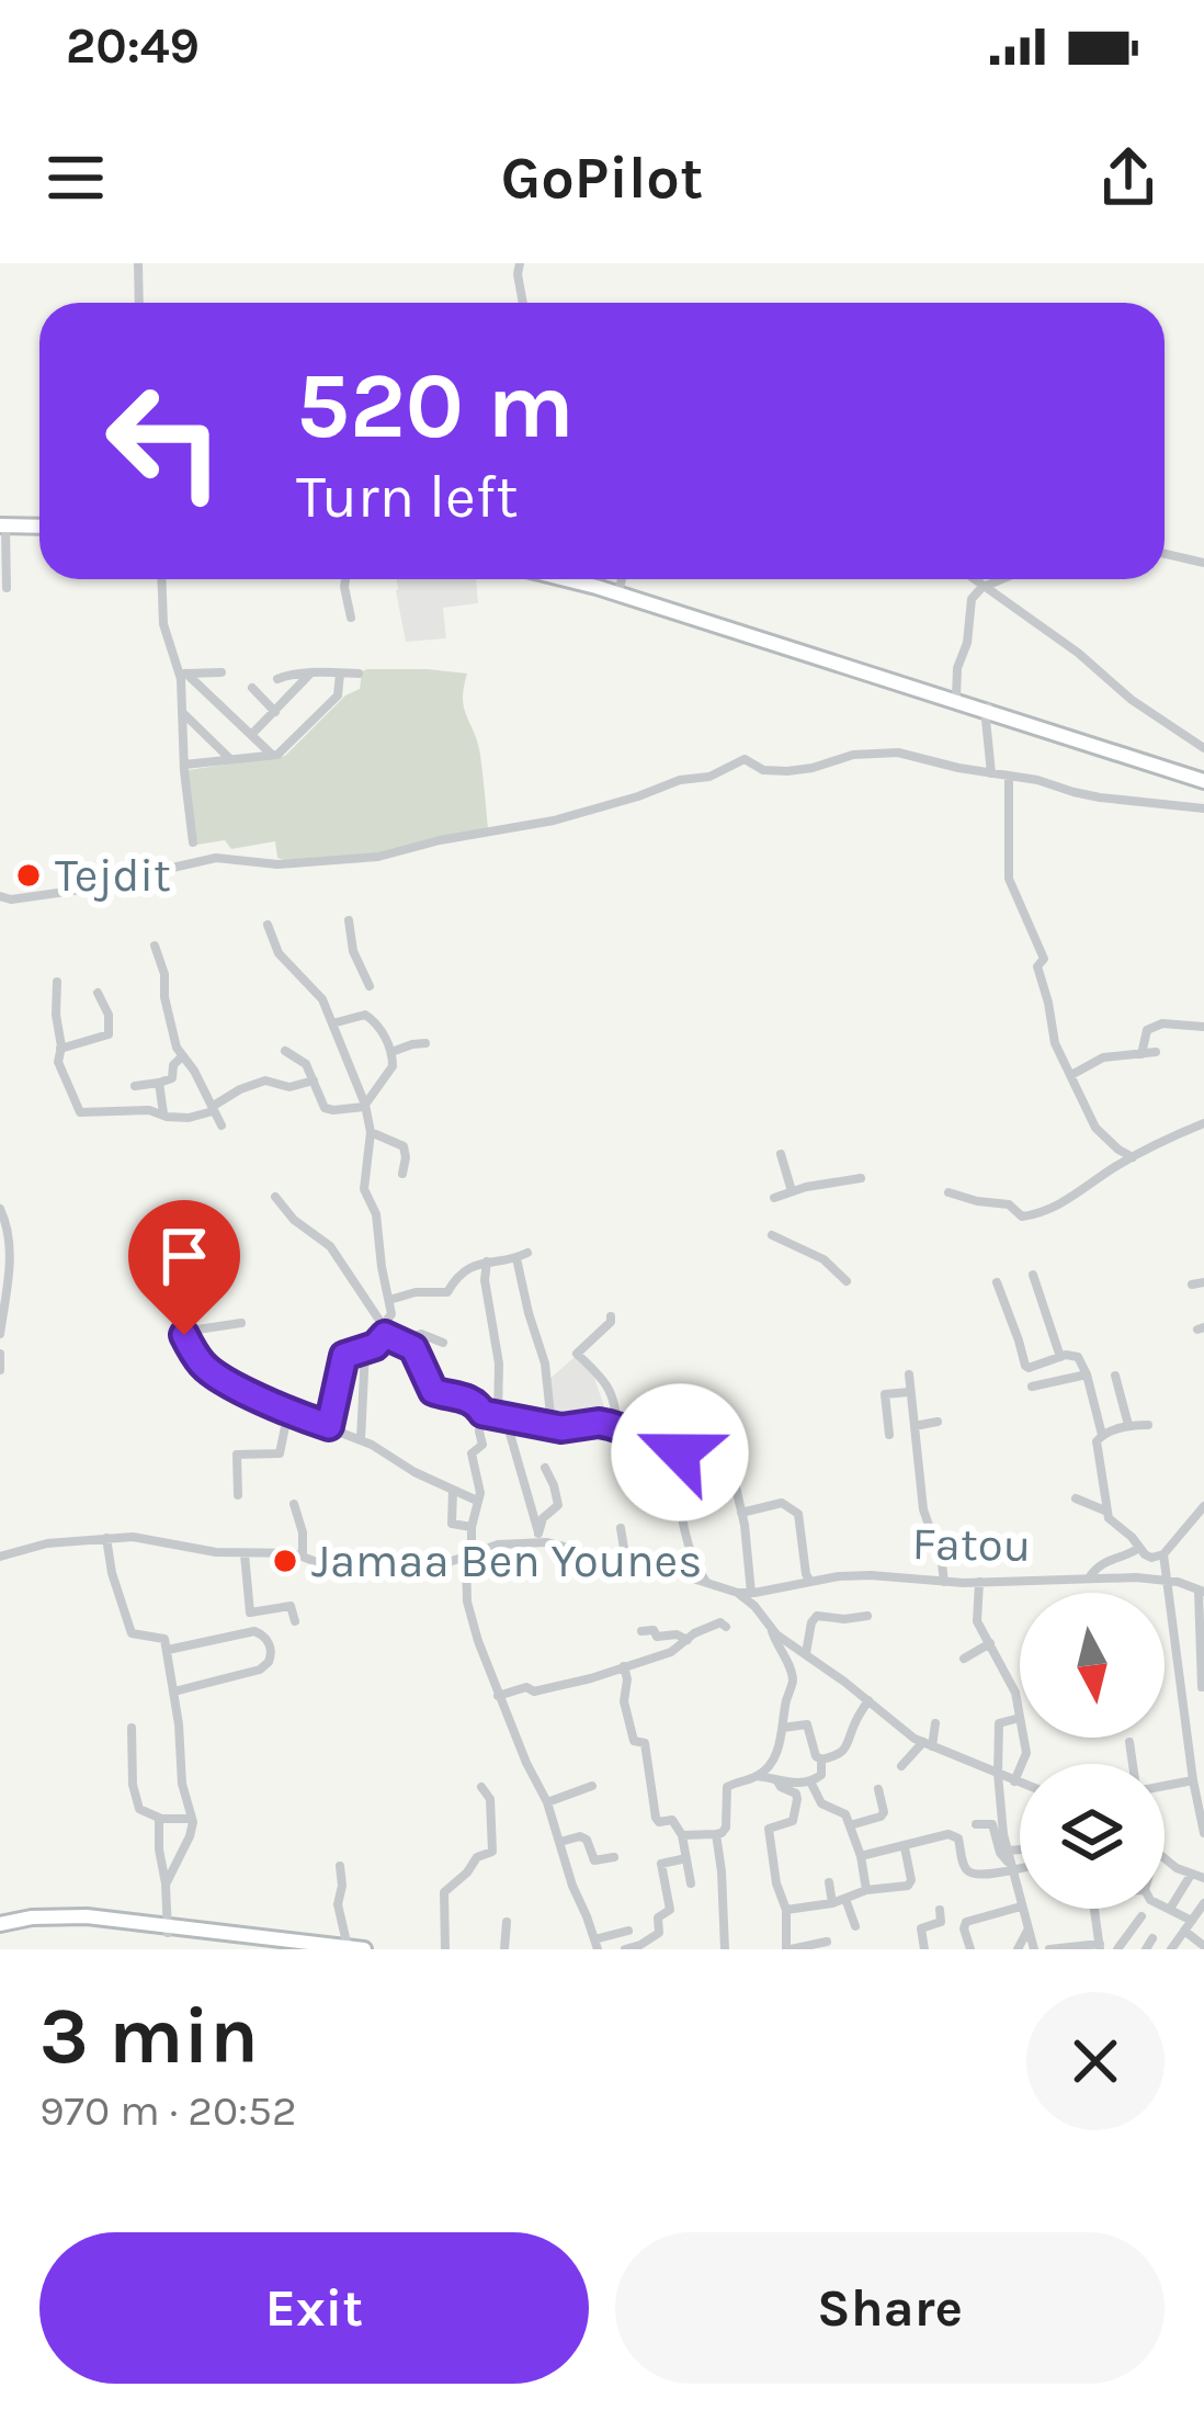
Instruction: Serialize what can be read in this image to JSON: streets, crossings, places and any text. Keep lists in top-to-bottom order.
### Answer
{
  "streets": {
    "street": ["Fatou"]
  },
  "places": ["Tejdit", "Jamaa Ben Younes"],
  "north": "bottom",
  "page": {
    "status": "20:49",
    "header": "GoPilot",
    "turn": ["520 m", "Turn left"],
    "heading": ["3 min", "970 m · 20:52"],
    "buttons": ["Exit", "Share"]
  }
}
